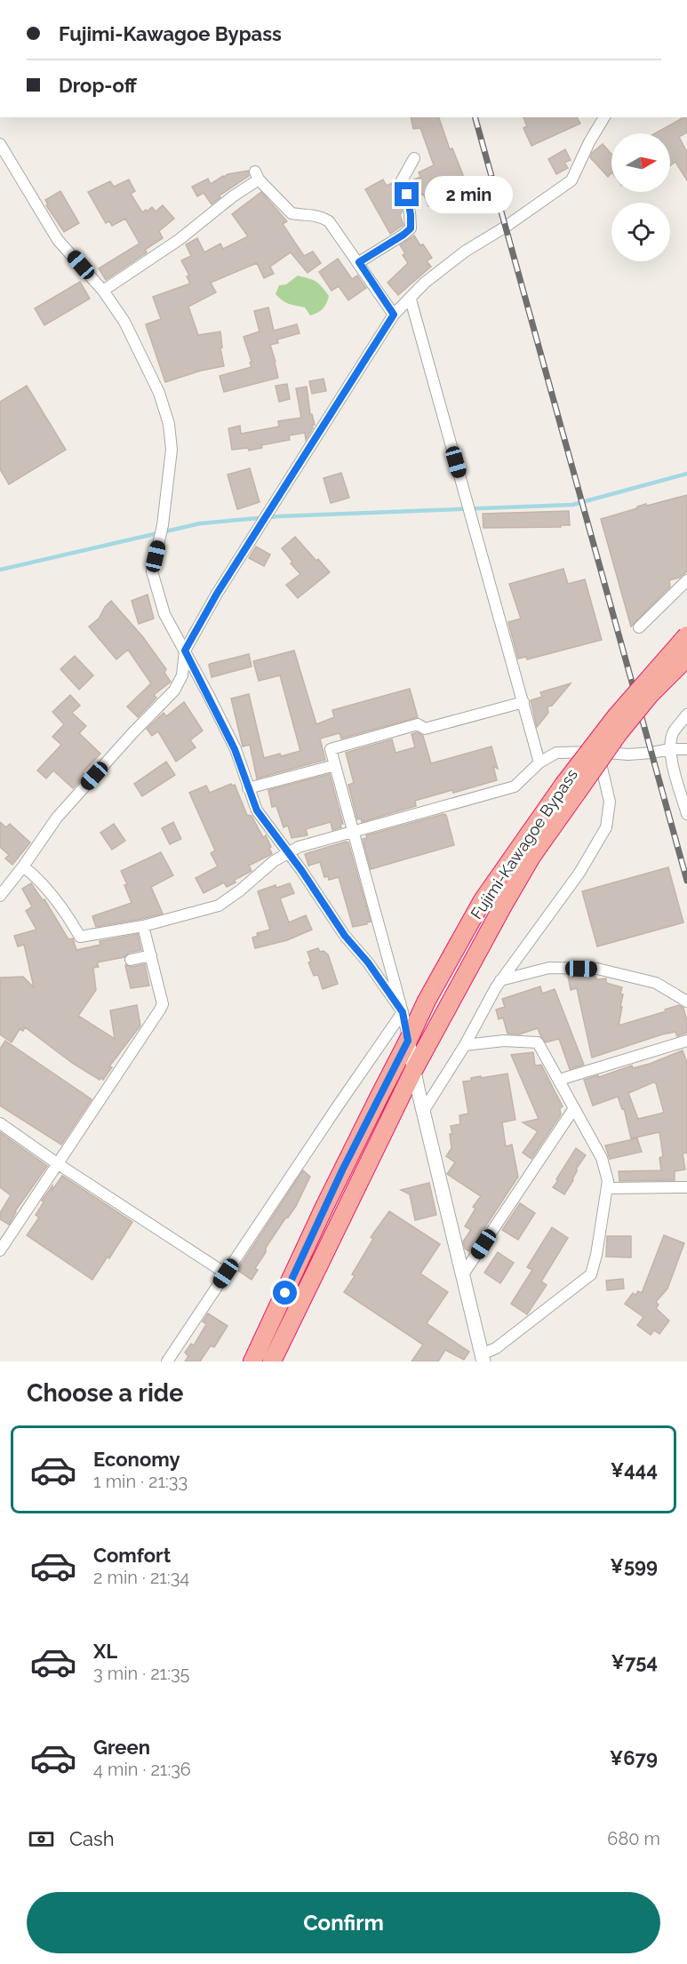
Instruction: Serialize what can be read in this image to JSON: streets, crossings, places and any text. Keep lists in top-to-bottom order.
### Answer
{
  "streets": {
    "highway": ["Fujimi-Kawagoe Bypass"]
  },
  "north": "right",
  "page": {
    "banner": ["Fujimi-Kawagoe Bypass", "Drop-off"],
    "bubble": "2 min",
    "heading": "Choose a ride",
    "list": [
      {
        "name": "Economy",
        "note": "1 min · 21:33",
        "value": "¥444"
      },
      {
        "name": "Comfort",
        "note": "2 min · 21:34",
        "value": "¥599"
      },
      {
        "name": "XL",
        "note": "3 min · 21:35",
        "value": "¥754"
      },
      {
        "name": "Green",
        "note": "4 min · 21:36",
        "value": "¥679"
      }
    ],
    "pay": ["Cash", "680 m"],
    "buttons": "Confirm"
  }
}
